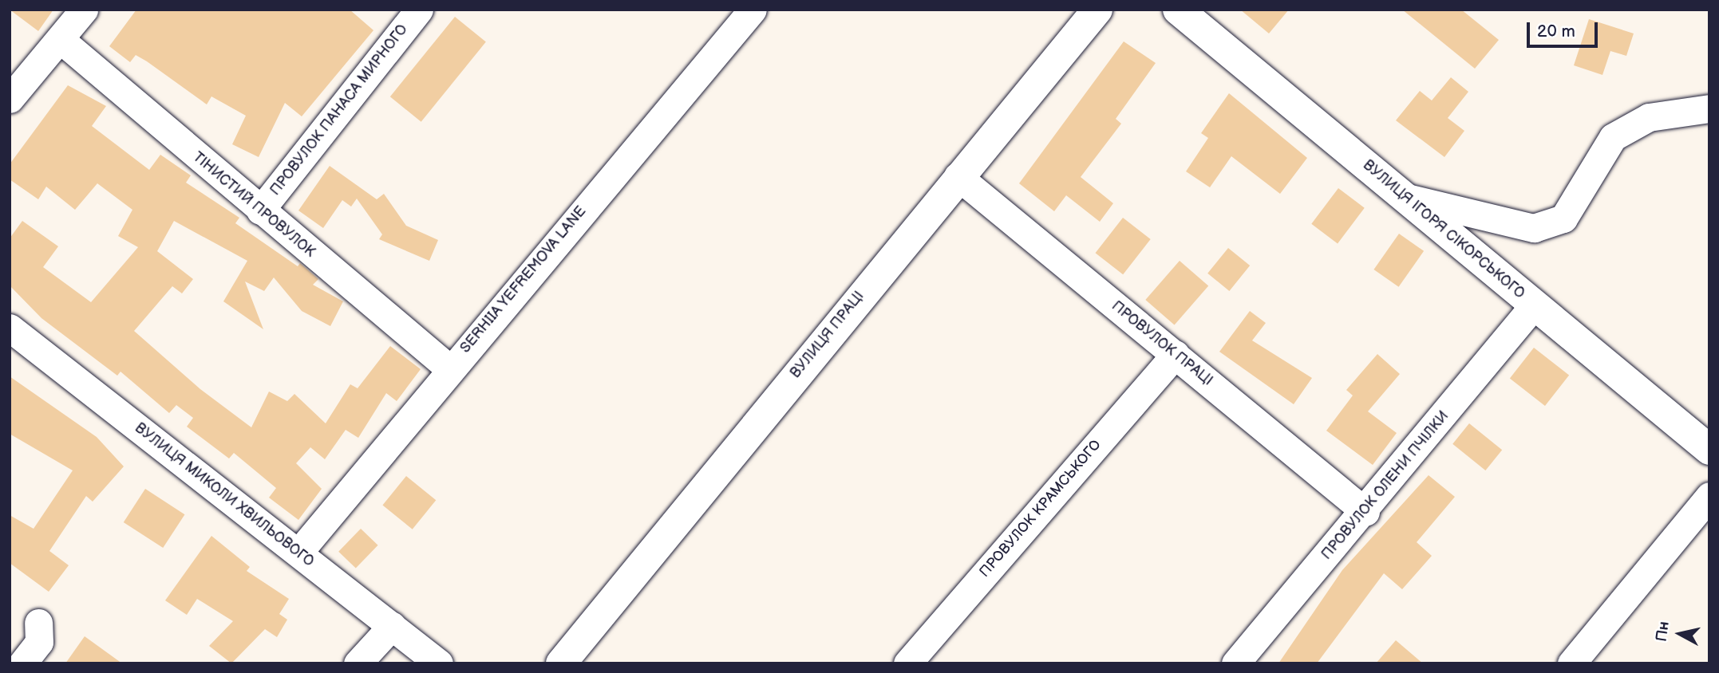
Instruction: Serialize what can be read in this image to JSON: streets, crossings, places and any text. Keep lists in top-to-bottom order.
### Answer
{
  "streets": {
    "main road": ["ВУЛИЦЯ ІГОРЯ СІКОРСЬКОГО", "ВУЛИЦЯ ПРАЦІ"],
    "street": [
      "ПРОВУЛОК ПАНАСА МИРНОГО",
      "ТІНИСТИЙ ПРОВУЛОК",
      "SERHIIA YEFREMOVA LANE",
      "ПРОВУЛОК ПРАЦІ",
      "ПРОВУЛОК ОЛЕНИ ПЧІЛКИ",
      "ВУЛИЦЯ МИКОЛИ ХВИЛЬОВОГО",
      "ПРОВУЛОК КРАМСЬКОГО"
    ]
  },
  "crossings": [
    ["ПРОВУЛОК ПАНАСА МИРНОГО", "ТІНИСТИЙ ПРОВУЛОК"],
    ["ТІНИСТИЙ ПРОВУЛОК", "SERHIIA YEFREMOVA LANE"],
    ["ВУЛИЦЯ ІГОРЯ СІКОРСЬКОГО", "ПРОВУЛОК ОЛЕНИ ПЧІЛКИ"],
    ["SERHIIA YEFREMOVA LANE", "ВУЛИЦЯ МИКОЛИ ХВИЛЬОВОГО"],
    ["ВУЛИЦЯ ПРАЦІ", "ПРОВУЛОК ПРАЦІ"],
    ["ПРОВУЛОК ПРАЦІ", "ПРОВУЛОК ОЛЕНИ ПЧІЛКИ"],
    ["ПРОВУЛОК ПРАЦІ", "ПРОВУЛОК КРАМСЬКОГО"]
  ],
  "scale_bar": "20 m",
  "north": "left"
}
